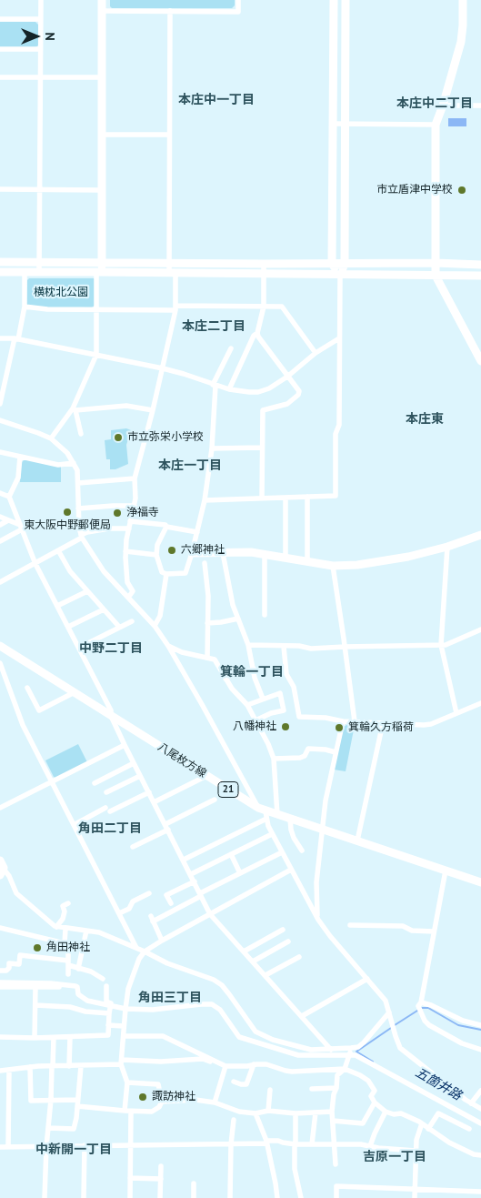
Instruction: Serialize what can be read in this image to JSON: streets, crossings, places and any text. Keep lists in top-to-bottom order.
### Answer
{
  "streets": {
    "street": ["八尾枚方線", "21"]
  },
  "districts": [
    "本庄中一丁目",
    "本庄中二丁目",
    "本庄二丁目",
    "本庄東",
    "本庄一丁目",
    "中野二丁目",
    "箕輪一丁目",
    "角田二丁目",
    "角田三丁目",
    "中新開一丁目",
    "吉原一丁目"
  ],
  "water": ["五箇井路"],
  "parks": ["横枕北公園"],
  "places": [
    "市立盾津中学校",
    "市立弥栄小学校",
    "東大阪中野郵便局",
    "浄福寺",
    "六郷神社",
    "八幡神社",
    "箕輪久方稲荷",
    "角田神社",
    "諏訪神社"
  ],
  "north": "right"
}
